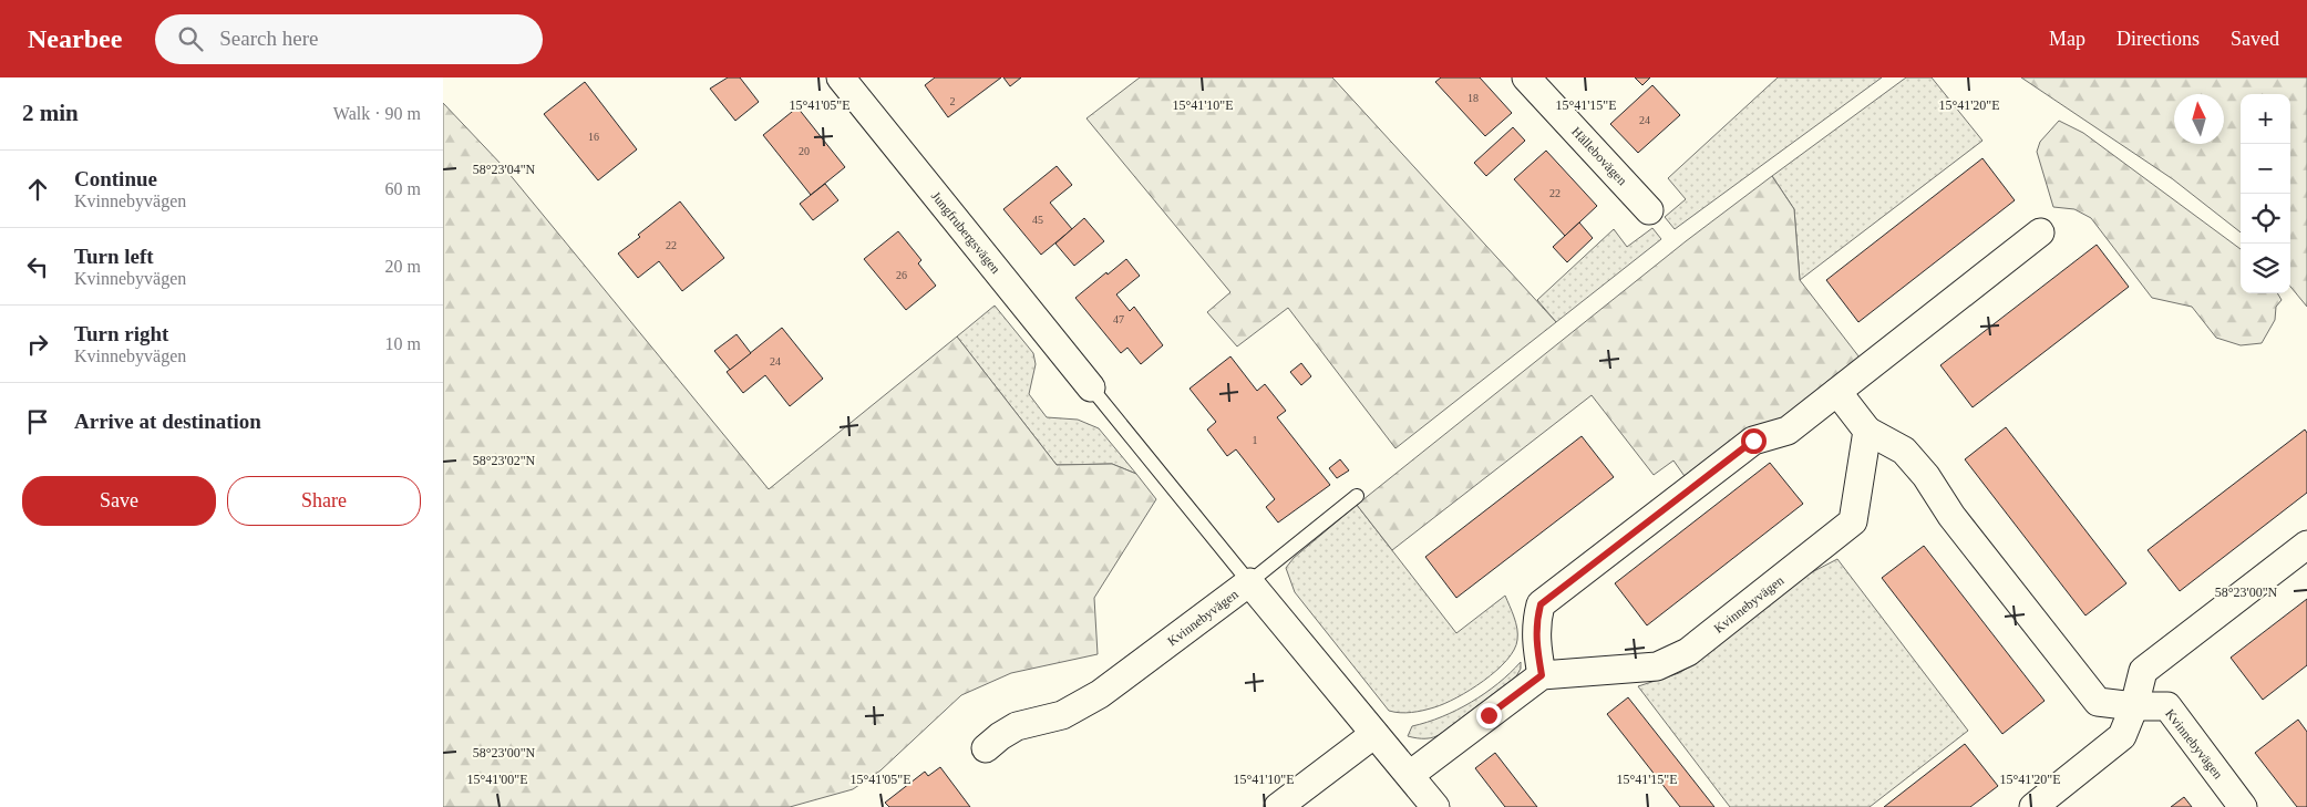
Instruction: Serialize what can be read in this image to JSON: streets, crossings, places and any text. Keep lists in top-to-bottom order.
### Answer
{
  "streets": {
    "street": ["Hällebovägen", "Jungfrubergsvägen", "Kvinnebyvägen"]
  },
  "house_numbers": [
    "18",
    "2",
    "24",
    "16",
    "20",
    "22",
    "45",
    "22",
    "26",
    "47",
    "24",
    "1"
  ],
  "north": "top",
  "page": {
    "header": "Nearbee",
    "search": "Search here",
    "nav": ["Map", "Directions", "Saved"],
    "heading": ["2 min", "Walk · 90 m"],
    "map_buttons": ["+", "−"],
    "list": [
      ["Continue", "Kvinnebyvägen", "60 m"],
      ["Turn left", "Kvinnebyvägen", "20 m"],
      ["Turn right", "Kvinnebyvägen", "10 m"],
      "Arrive at destination"
    ],
    "buttons": ["Save", "Share"]
  },
  "coordinates": [
    "15°41'05\"E",
    "15°41'10\"E",
    "15°41'15\"E",
    "15°41'20\"E",
    "58°23'04\"N",
    "58°23'02\"N",
    "58°23'00\"N",
    "15°41'00\"E"
  ]
}
